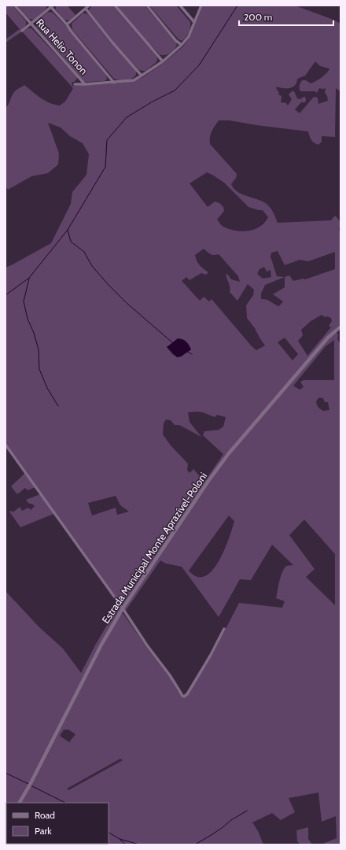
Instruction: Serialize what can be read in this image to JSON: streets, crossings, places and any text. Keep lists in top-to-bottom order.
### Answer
{
  "streets": {
    "street": ["Rua Helio Tonon", "Estrada Municipal Monte Aprazível-Poloni"]
  },
  "legend": ["Road", "Park"],
  "scale_bar": "200 m"
}
